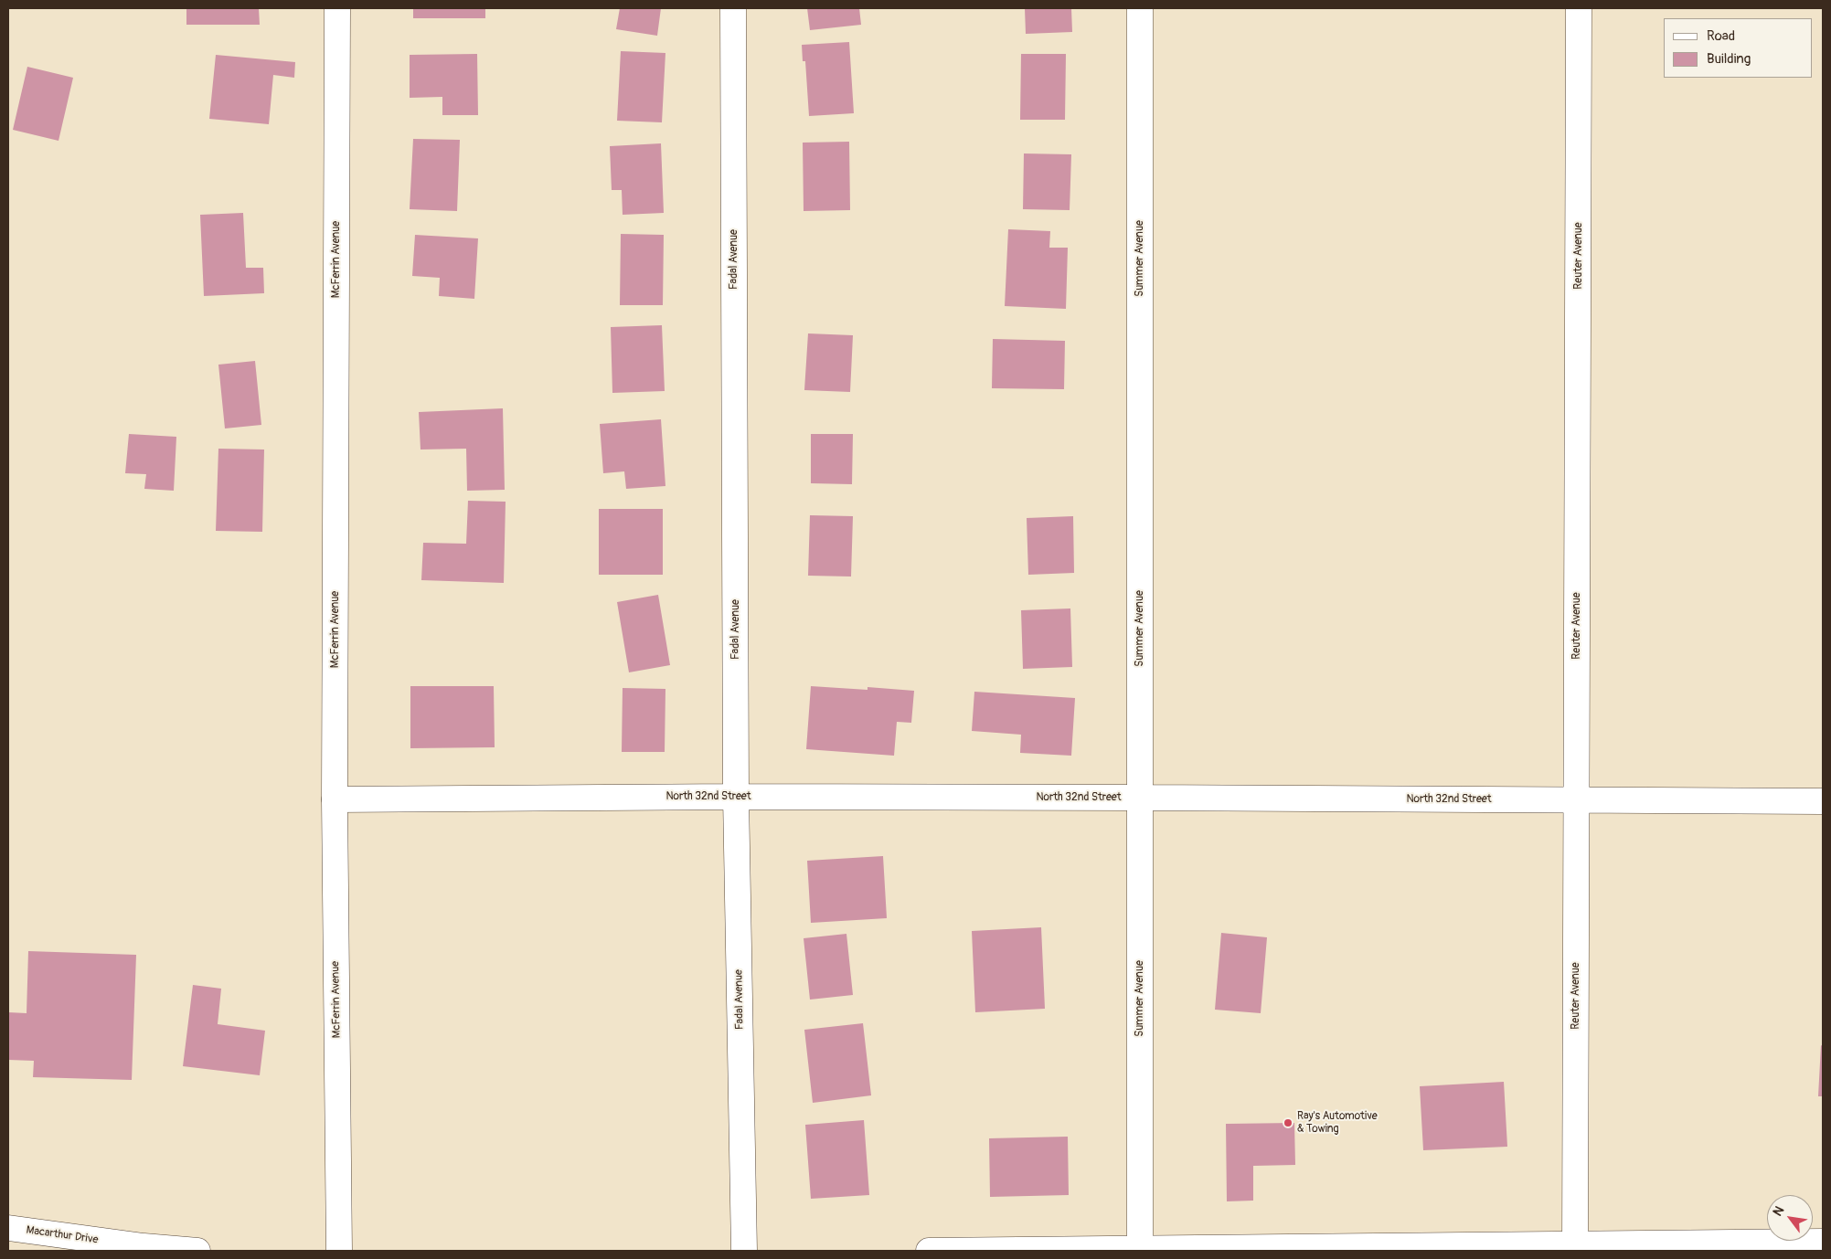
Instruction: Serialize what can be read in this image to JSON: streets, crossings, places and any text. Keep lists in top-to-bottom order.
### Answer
{
  "streets": {
    "street": [
      "Reuter Avenue",
      "Summer Avenue",
      "McFerrin Avenue",
      "Fadal Avenue",
      "North 32nd Street",
      "Macarthur Drive"
    ]
  },
  "crossings": [
    ["Reuter Avenue", "North 32nd Street"],
    ["Summer Avenue", "North 32nd Street"],
    ["McFerrin Avenue", "North 32nd Street"],
    ["Fadal Avenue", "North 32nd Street"]
  ],
  "places": ["Ray's Automotive & Towing"],
  "legend": ["Road", "Building"],
  "north": "top left"
}
